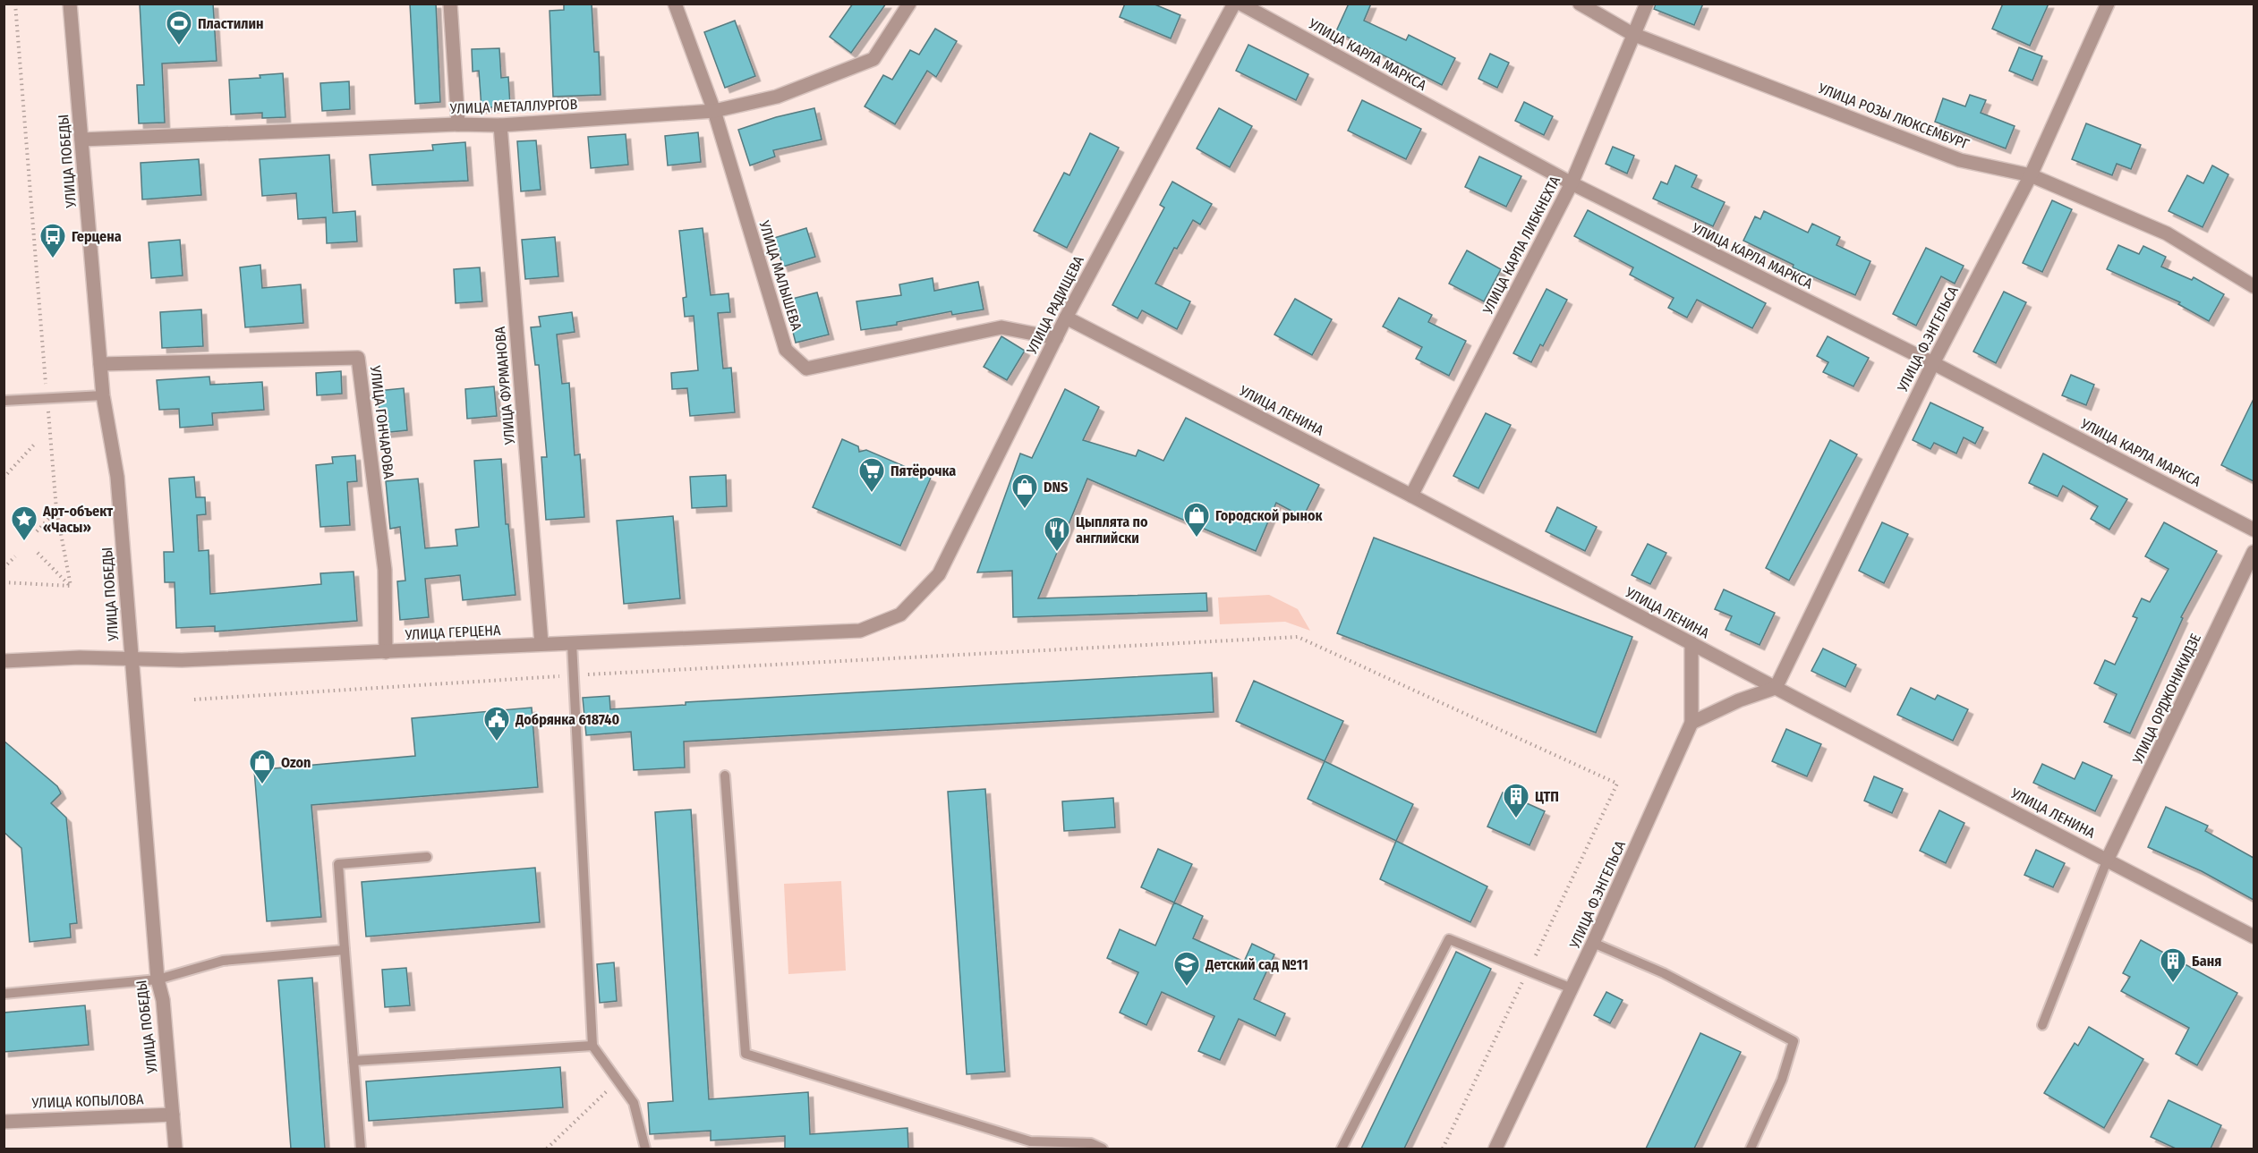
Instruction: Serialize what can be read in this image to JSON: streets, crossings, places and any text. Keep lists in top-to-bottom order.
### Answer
{
  "streets": {
    "street": [
      "УЛИЦА КАРЛА МАРКСА",
      "УЛИЦА МЕТАЛЛУРГОВ",
      "УЛИЦА РОЗЫ ЛЮКСЕМБУРГ",
      "УЛИЦА ПОБЕДЫ",
      "УЛИЦА КАРЛА ЛИБКНЕХТА",
      "УЛИЦА МАЛЫШЕВА",
      "УЛИЦА РАДИЩЕВА",
      "УЛИЦА Ф.ЭНГЕЛЬСА",
      "УЛИЦА ФУРМАНОВА",
      "УЛИЦА ЛЕНИНА",
      "УЛИЦА ГОНЧАРОВА",
      "УЛИЦА ГЕРЦЕНА",
      "УЛИЦА ОРДЖОНИКИДЗЕ",
      "УЛИЦА КОПЫЛОВА"
    ]
  },
  "crossings": [
    ["УЛИЦА КАРЛА МАРКСА", "УЛИЦА КАРЛА ЛИБКНЕХТА"],
    ["УЛИЦА КАРЛА МАРКСА", "УЛИЦА Ф.ЭНГЕЛЬСА"],
    ["УЛИЦА МЕТАЛЛУРГОВ", "УЛИЦА ПОБЕДЫ"],
    ["УЛИЦА МЕТАЛЛУРГОВ", "УЛИЦА МАЛЫШЕВА"],
    ["УЛИЦА МЕТАЛЛУРГОВ", "УЛИЦА ФУРМАНОВА"],
    ["УЛИЦА РОЗЫ ЛЮКСЕМБУРГ", "УЛИЦА КАРЛА ЛИБКНЕХТА"],
    ["УЛИЦА РОЗЫ ЛЮКСЕМБУРГ", "УЛИЦА Ф.ЭНГЕЛЬСА"],
    ["УЛИЦА ПОБЕДЫ", "УЛИЦА ГОНЧАРОВА"],
    ["УЛИЦА ПОБЕДЫ", "УЛИЦА ГЕРЦЕНА"],
    ["УЛИЦА ПОБЕДЫ", "УЛИЦА КОПЫЛОВА"],
    ["УЛИЦА КАРЛА ЛИБКНЕХТА", "УЛИЦА ЛЕНИНА"],
    ["УЛИЦА МАЛЫШЕВА", "УЛИЦА РАДИЩЕВА"],
    ["УЛИЦА РАДИЩЕВА", "УЛИЦА ЛЕНИНА"],
    ["УЛИЦА РАДИЩЕВА", "УЛИЦА ГЕРЦЕНА"],
    ["УЛИЦА Ф.ЭНГЕЛЬСА", "УЛИЦА ЛЕНИНА"],
    ["УЛИЦА ФУРМАНОВА", "УЛИЦА ГЕРЦЕНА"],
    ["УЛИЦА ЛЕНИНА", "УЛИЦА ОРДЖОНИКИДЗЕ"],
    ["УЛИЦА ГОНЧАРОВА", "УЛИЦА ГЕРЦЕНА"]
  ],
  "places": {
    "sports": ["Пластилин"],
    "bus stop": ["Герцена"],
    "supermarket": ["Пятёрочка"],
    "shop": ["DNS", "Городской рынок", "Ozon"],
    "place": ["Арт-объект «Часы»"],
    "restaurant": ["Цыплята по английски"],
    "public building": ["Добрянка 618740"],
    "building": ["ЦТП", "Баня"],
    "school or university": ["Детский сад №11"]
  }
}
